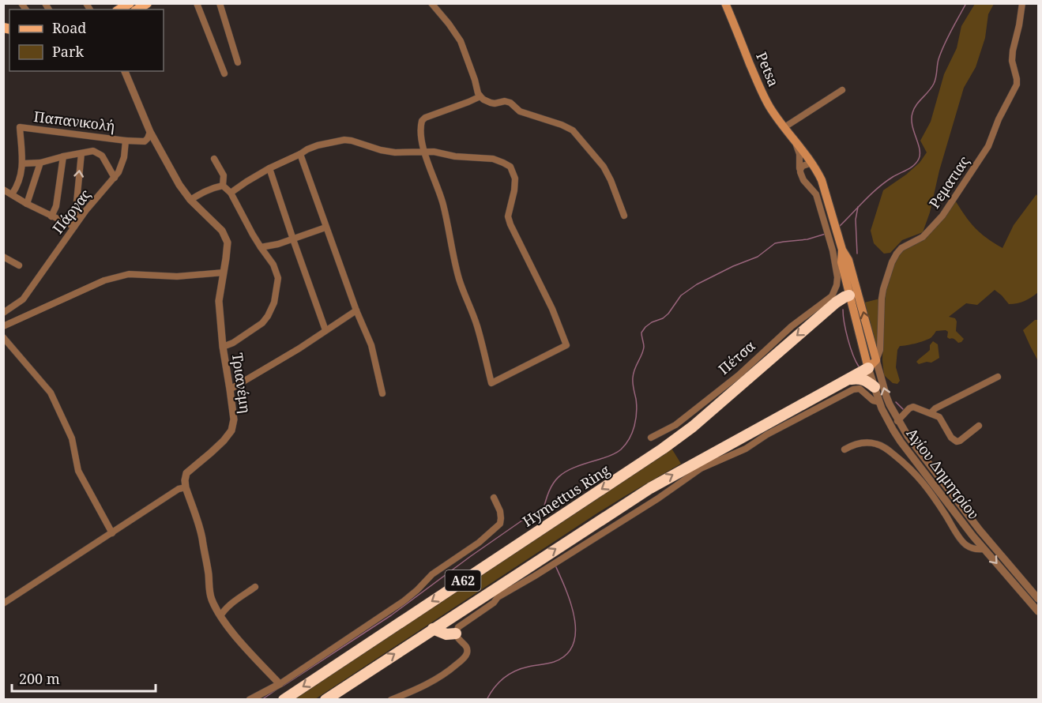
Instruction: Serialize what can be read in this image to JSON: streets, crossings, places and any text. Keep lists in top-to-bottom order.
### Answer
{
  "streets": {
    "highway": ["Hymettus Ring", "Α62"],
    "main road": ["Petsa", "Αγίου Δημητρίου"],
    "street": [
      "Παπανικολή",
      "Ρεματιας",
      "Πάργας",
      "Πέτσα",
      "Τριανέμη"
    ]
  },
  "crossings": [
    ["Petsa", "Πέτσα"],
    ["Petsa", "Αγίου Δημητρίου"],
    ["Petsa", "Hymettus Ring"],
    ["Παπανικολή", "Πάργας"],
    ["Ρεματιας", "Αγίου Δημητρίου"],
    ["Αγίου Δημητρίου", "Hymettus Ring"]
  ],
  "legend": ["Road", "Park"],
  "scale_bar": "200 m"
}
